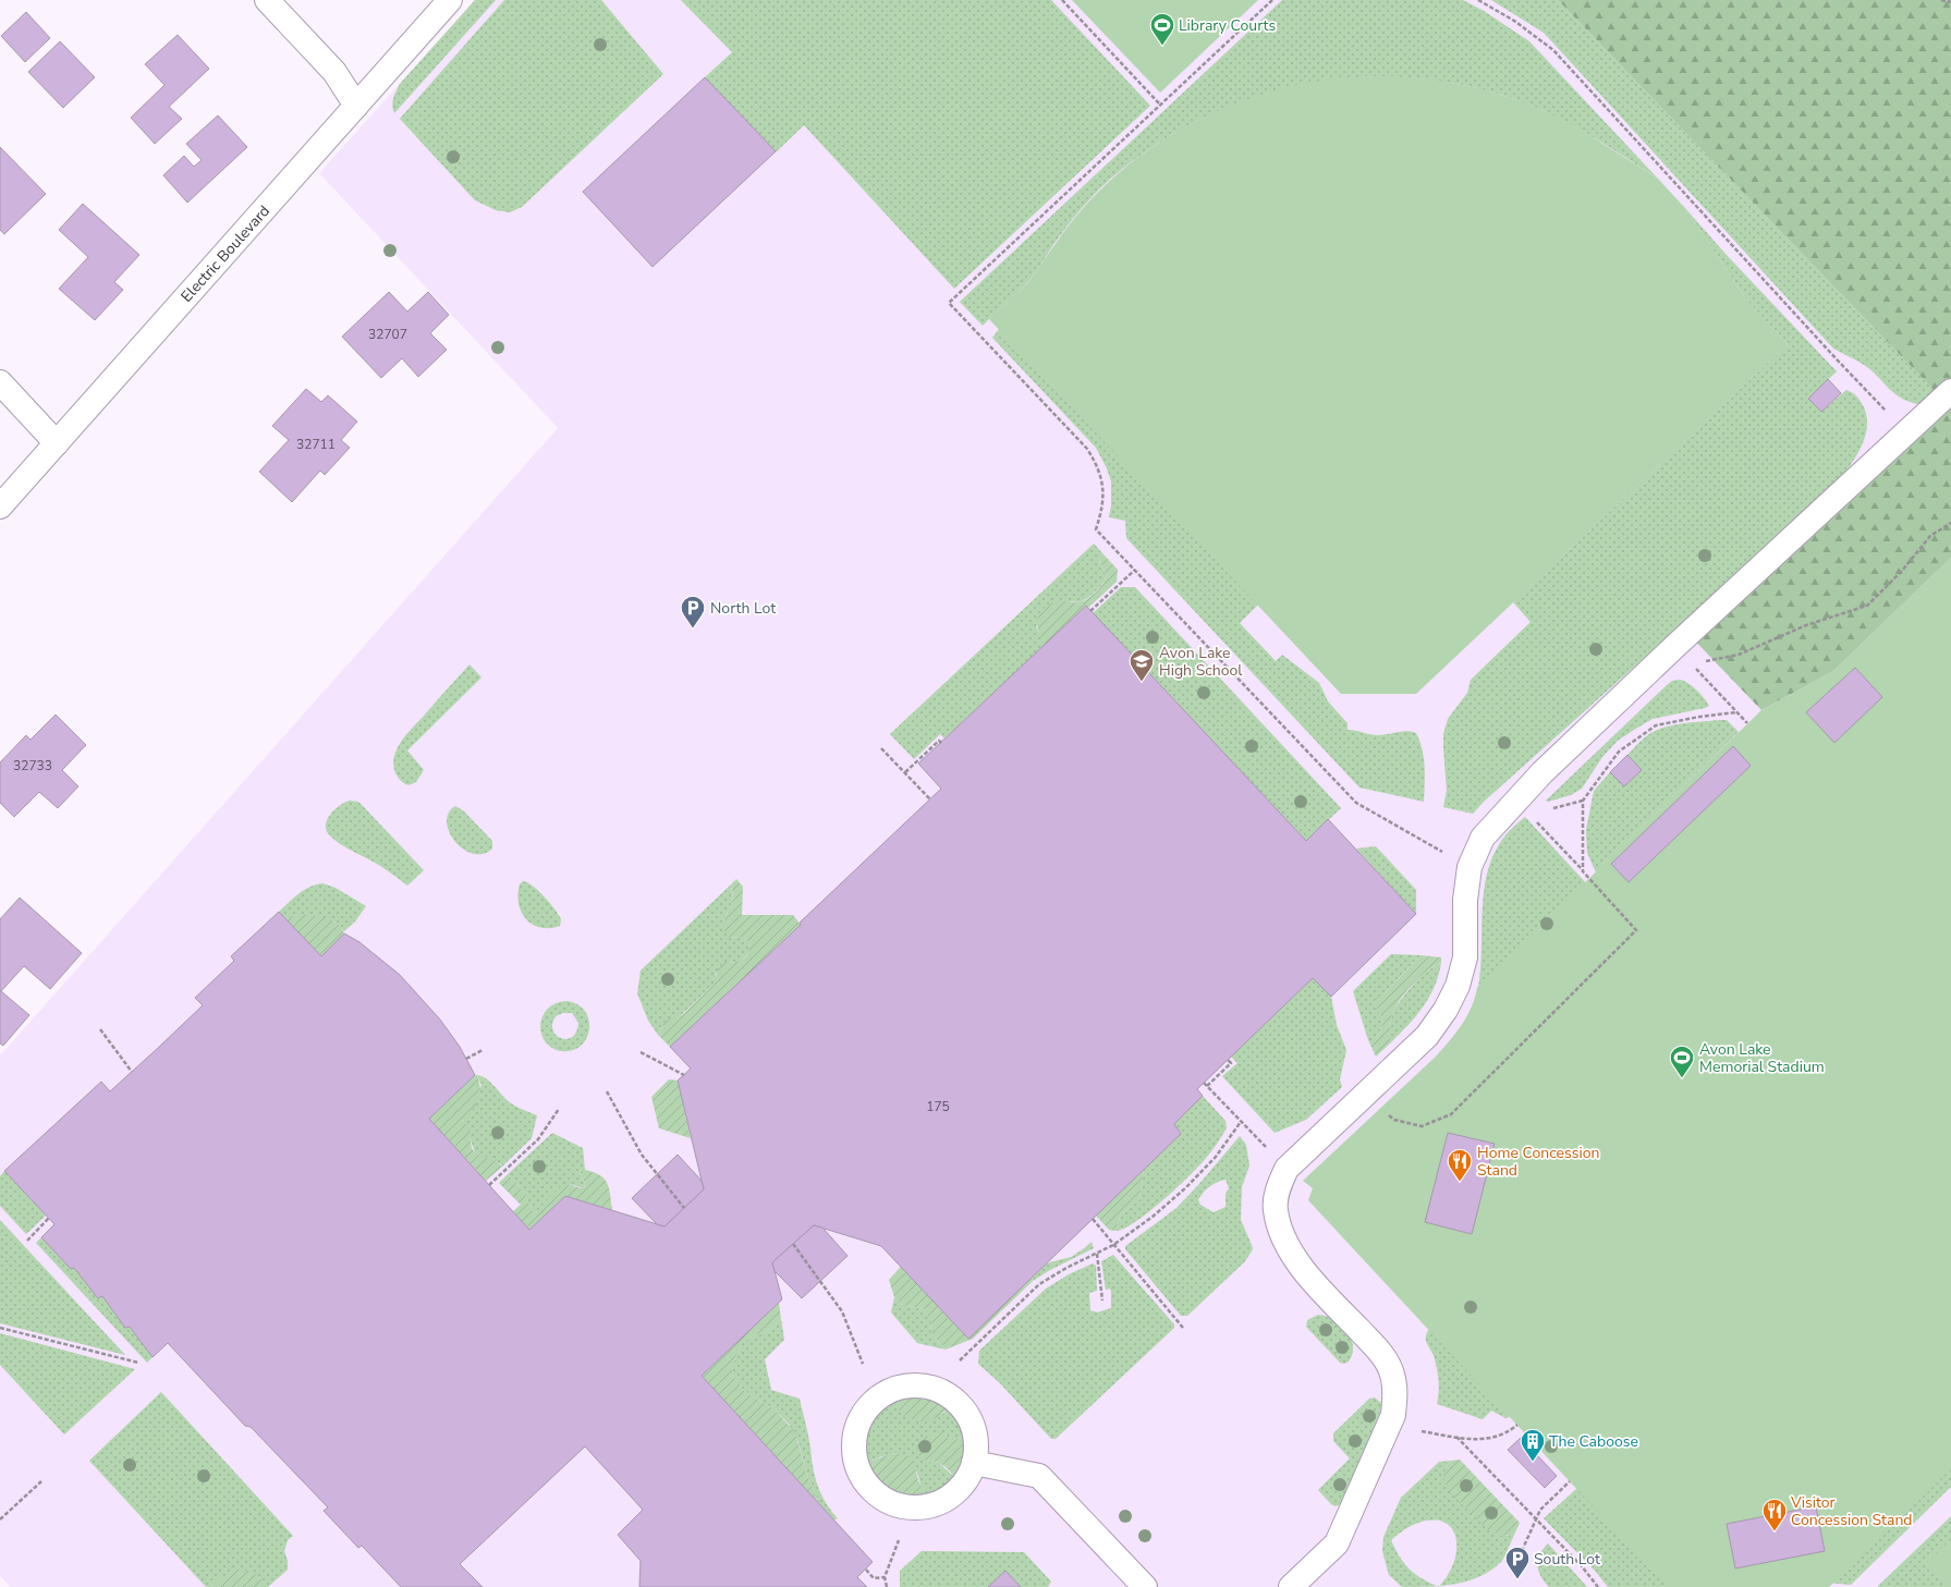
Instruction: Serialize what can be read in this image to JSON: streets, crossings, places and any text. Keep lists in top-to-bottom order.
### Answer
{
  "streets": {
    "street": ["Electric Boulevard"]
  },
  "places": {
    "sports": ["Library Courts", "Avon Lake Memorial Stadium"],
    "parking": ["North Lot", "South Lot"],
    "school or university": ["Avon Lake High School"],
    "restaurant": ["Home Concession Stand", "Visitor Concession Stand"],
    "building": ["The Caboose"]
  },
  "house_numbers": [
    "32707",
    "32711",
    "32733",
    "175"
  ]
}
